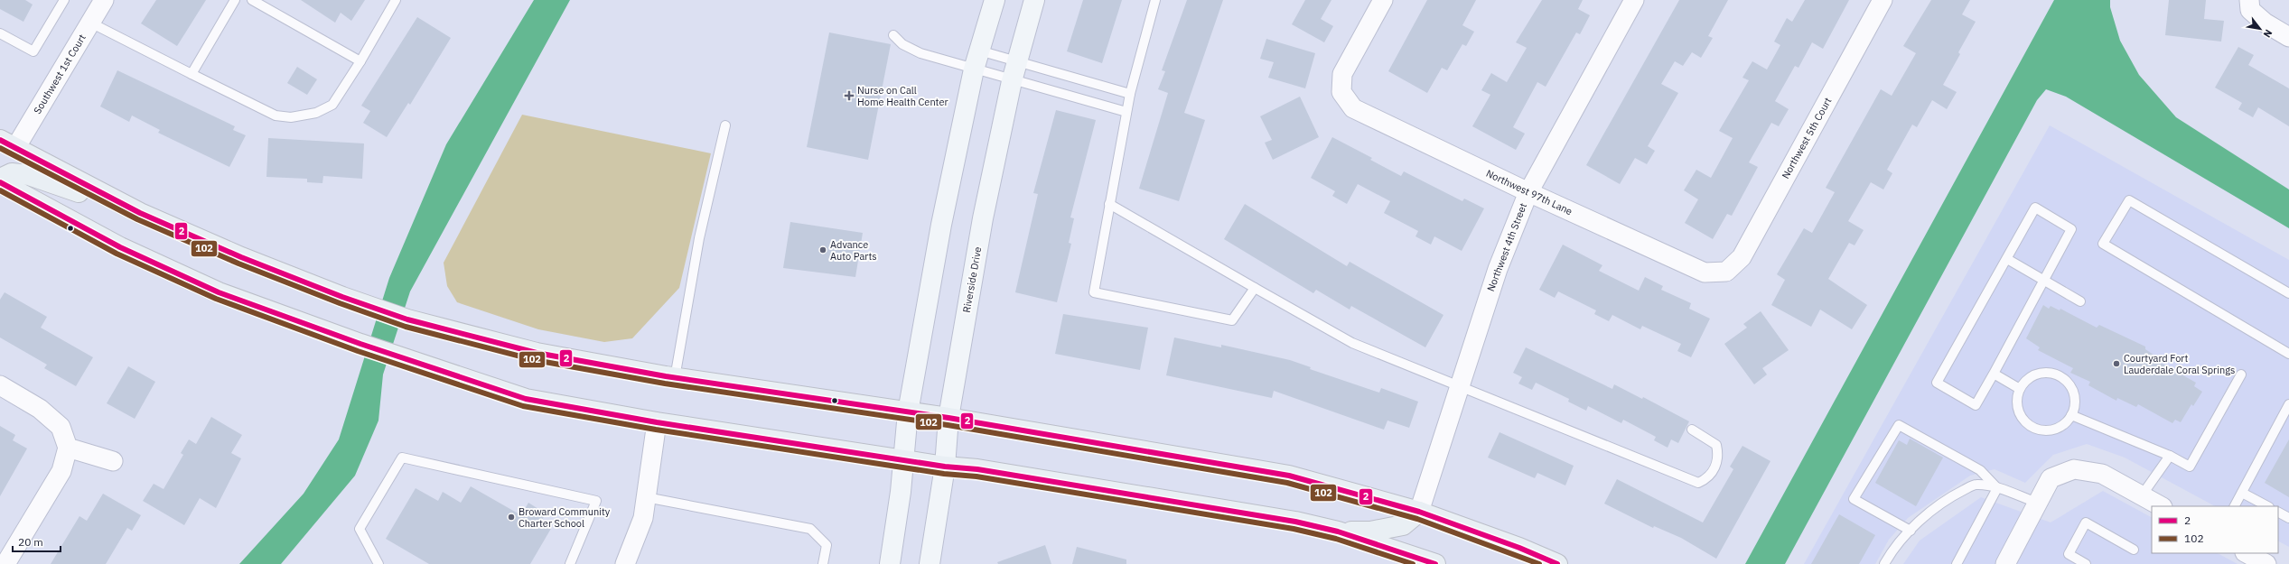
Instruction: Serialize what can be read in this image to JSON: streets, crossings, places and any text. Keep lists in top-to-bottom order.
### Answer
{
  "streets": {
    "street": [
      "Southwest 1st Court",
      "Northwest 5th Court",
      "Northwest 97th Lane",
      "Northwest 4th Street",
      "Riverside Drive"
    ]
  },
  "crossings": [
    ["Northwest 5th Court", "Northwest 97th Lane"],
    ["Northwest 97th Lane", "Northwest 4th Street"]
  ],
  "places": {
    "health": ["Nurse on Call Home Health Center"],
    "other": ["Advance Auto Parts", "Courtyard Fort Lauderdale Coral Springs", "Broward Community Charter School"]
  },
  "lines": ["transit line 2", "transit line 102"],
  "legend": ["2", "102"],
  "scale_bar": "20 m",
  "north": "bottom right"
}
